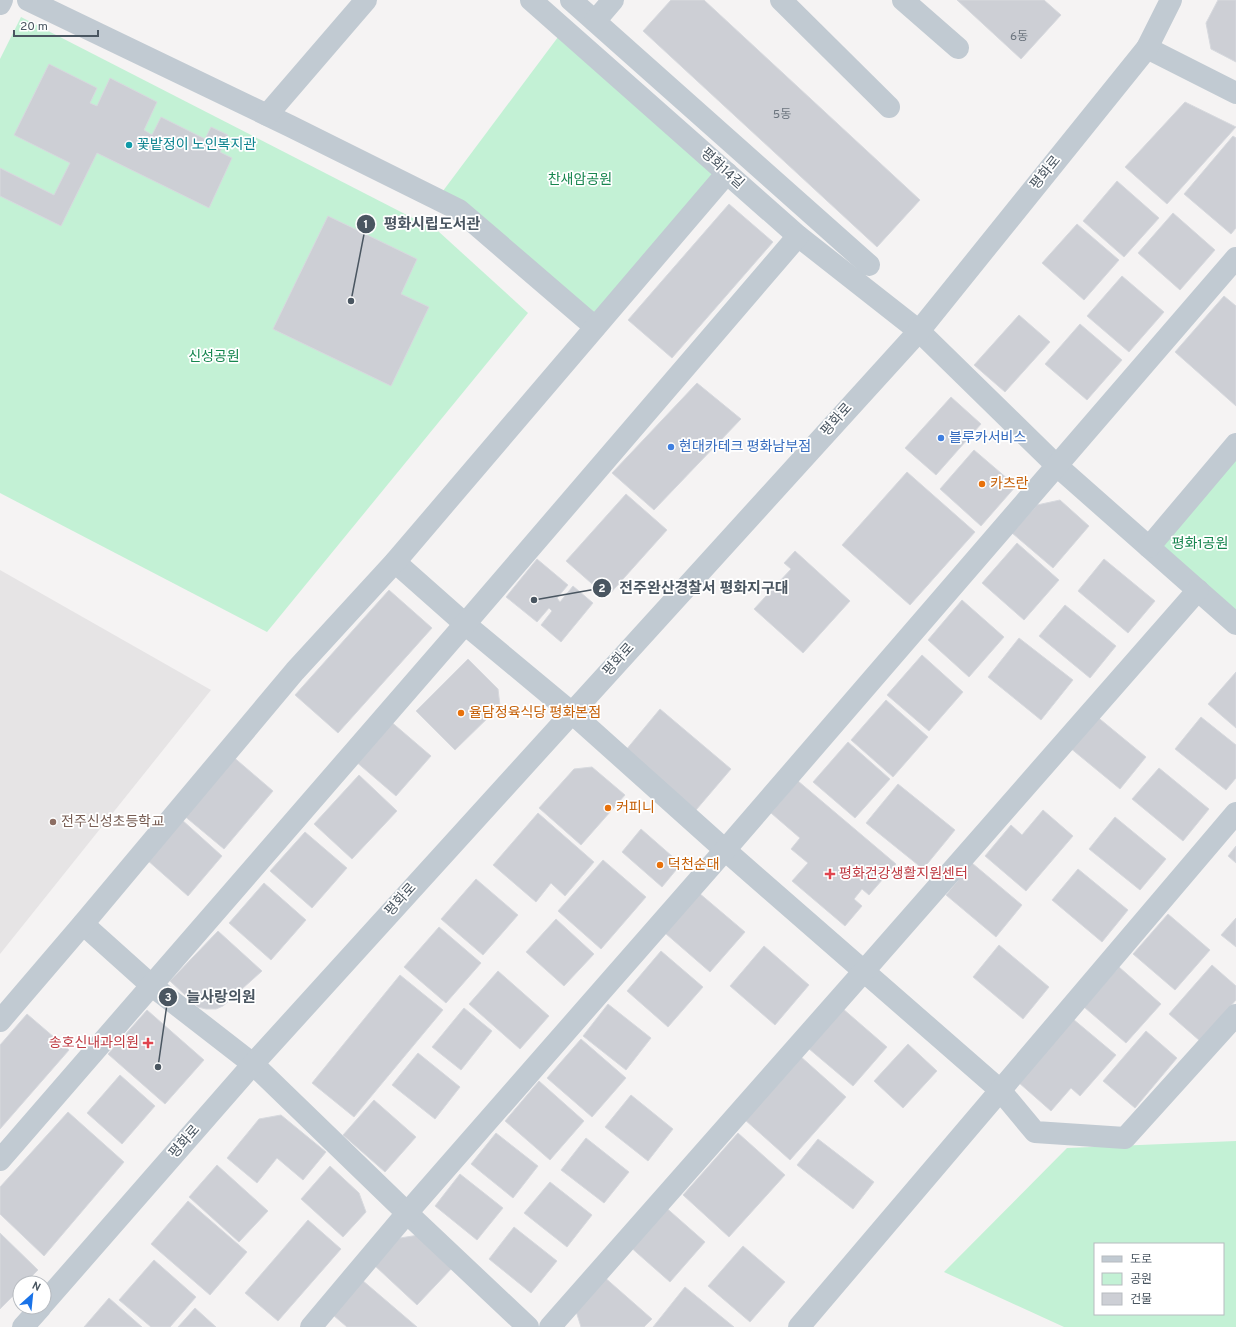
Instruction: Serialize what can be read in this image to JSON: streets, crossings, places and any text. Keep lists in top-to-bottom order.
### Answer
{
  "streets": {
    "street": ["평화14길", "평화로"]
  },
  "crossings": [
    ["평화14길", "평화로"]
  ],
  "parks": ["찬새암공원", "신성공원", "평화1공원"],
  "places": {
    "other": [
      "꽃밭정이 노인복지관",
      "평화시립도서관",
      "블루카서비스",
      "현대카테크 평화남부점",
      "카츠란",
      "전주완산경찰서 평화지구대",
      "율담정육식당 평화본점",
      "커피니",
      "전주신성초등학교",
      "덕천순대",
      "늘사랑의원"
    ],
    "health": ["평화건강생활지원센터", "송호신내과의원"]
  },
  "house_numbers": ["6동", "5동"],
  "legend": ["도로", "공원", "건물"],
  "scale_bar": "20 m",
  "north": "top right"
}
